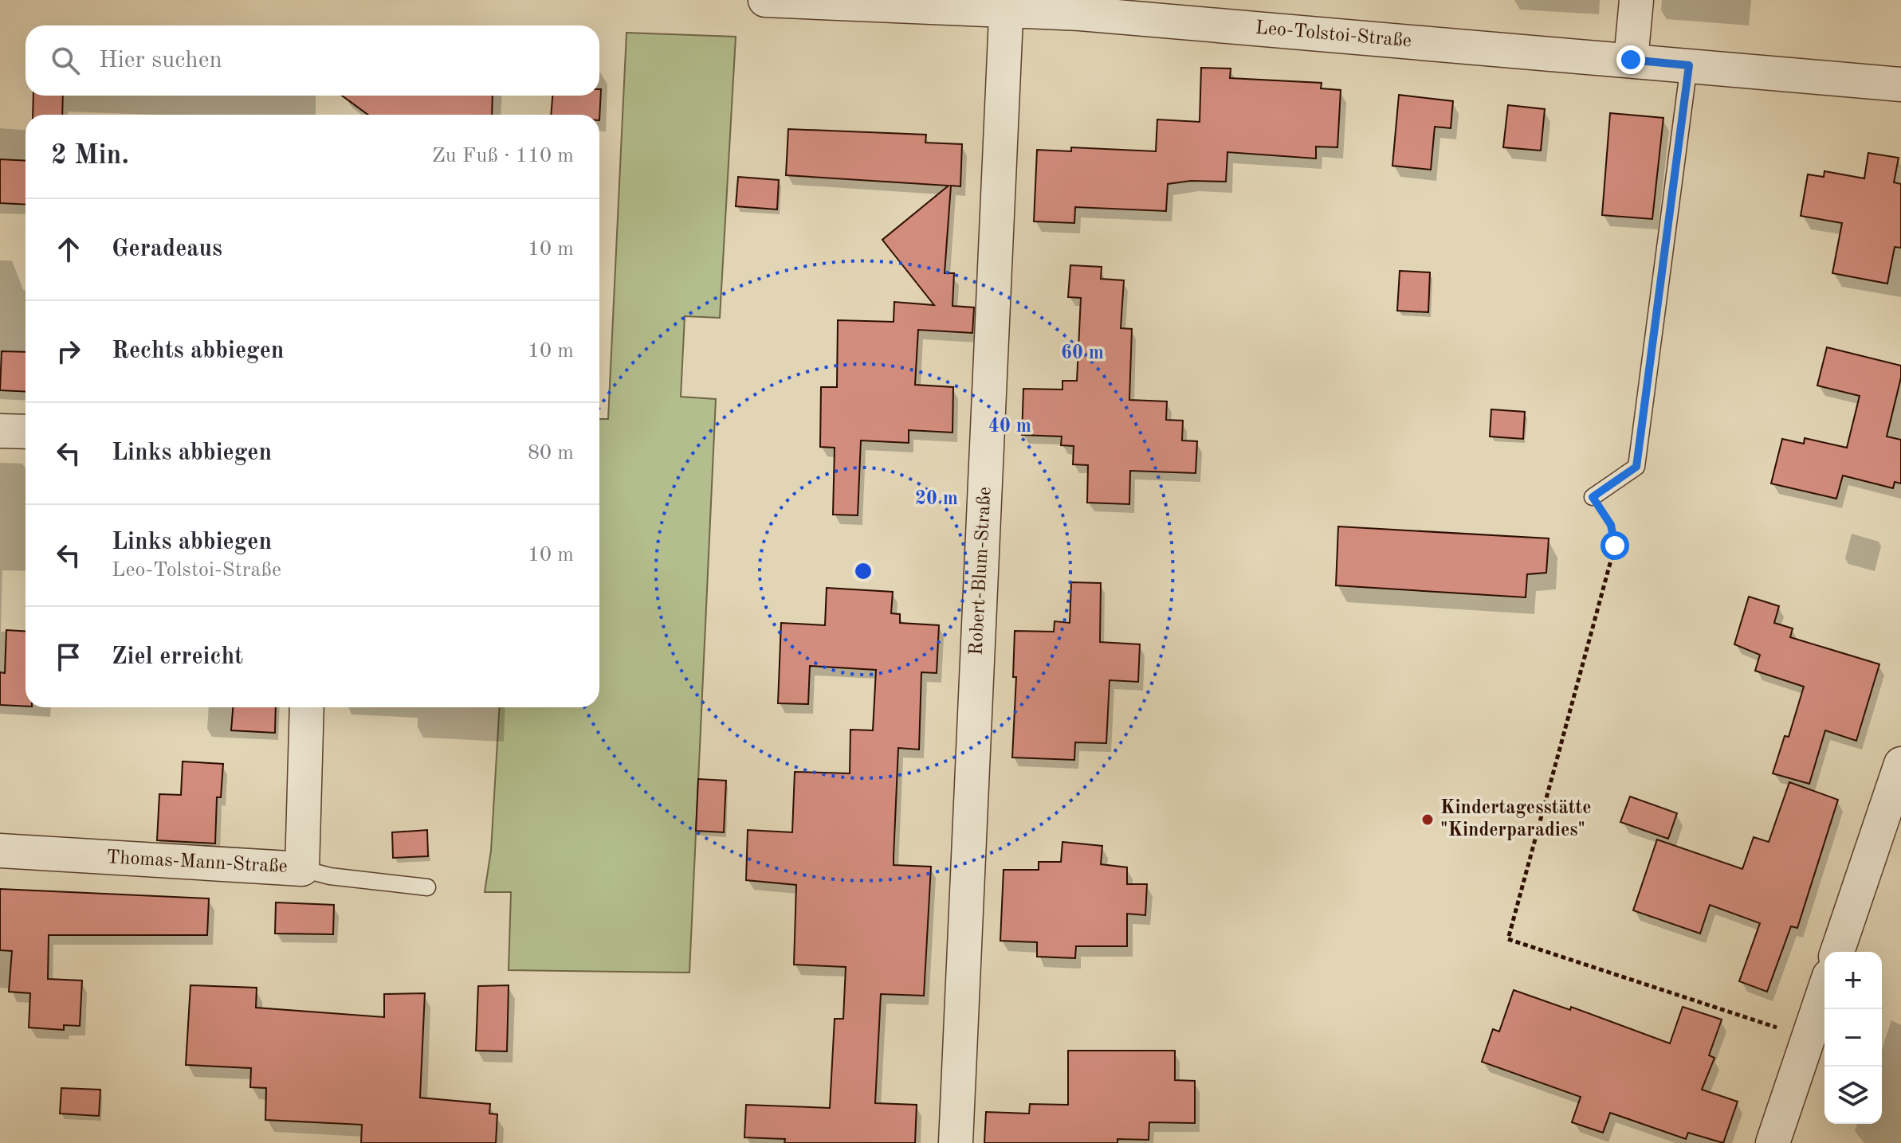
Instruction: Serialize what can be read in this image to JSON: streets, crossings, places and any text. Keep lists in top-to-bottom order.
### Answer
{
  "streets": {
    "street": ["Leo-Tolstoi-Straße", "Robert-Blum-Straße", "Thomas-Mann-Straße"]
  },
  "crossings": [
    ["Leo-Tolstoi-Straße", "Robert-Blum-Straße"]
  ],
  "places": ["Kindertagesstätte \"Kinderparadies\""],
  "page": {
    "search": "Hier suchen",
    "heading": ["2 Min.", "Zu Fuß · 110 m"],
    "list": [
      ["Geradeaus", "10 m"],
      ["Rechts abbiegen", "10 m"],
      ["Links abbiegen", "80 m"],
      ["Links abbiegen", "Leo-Tolstoi-Straße", "10 m"],
      "Ziel erreicht"
    ],
    "map_buttons": ["+", "−"]
  },
  "rings": ["60 m", "40 m", "20 m"]
}
